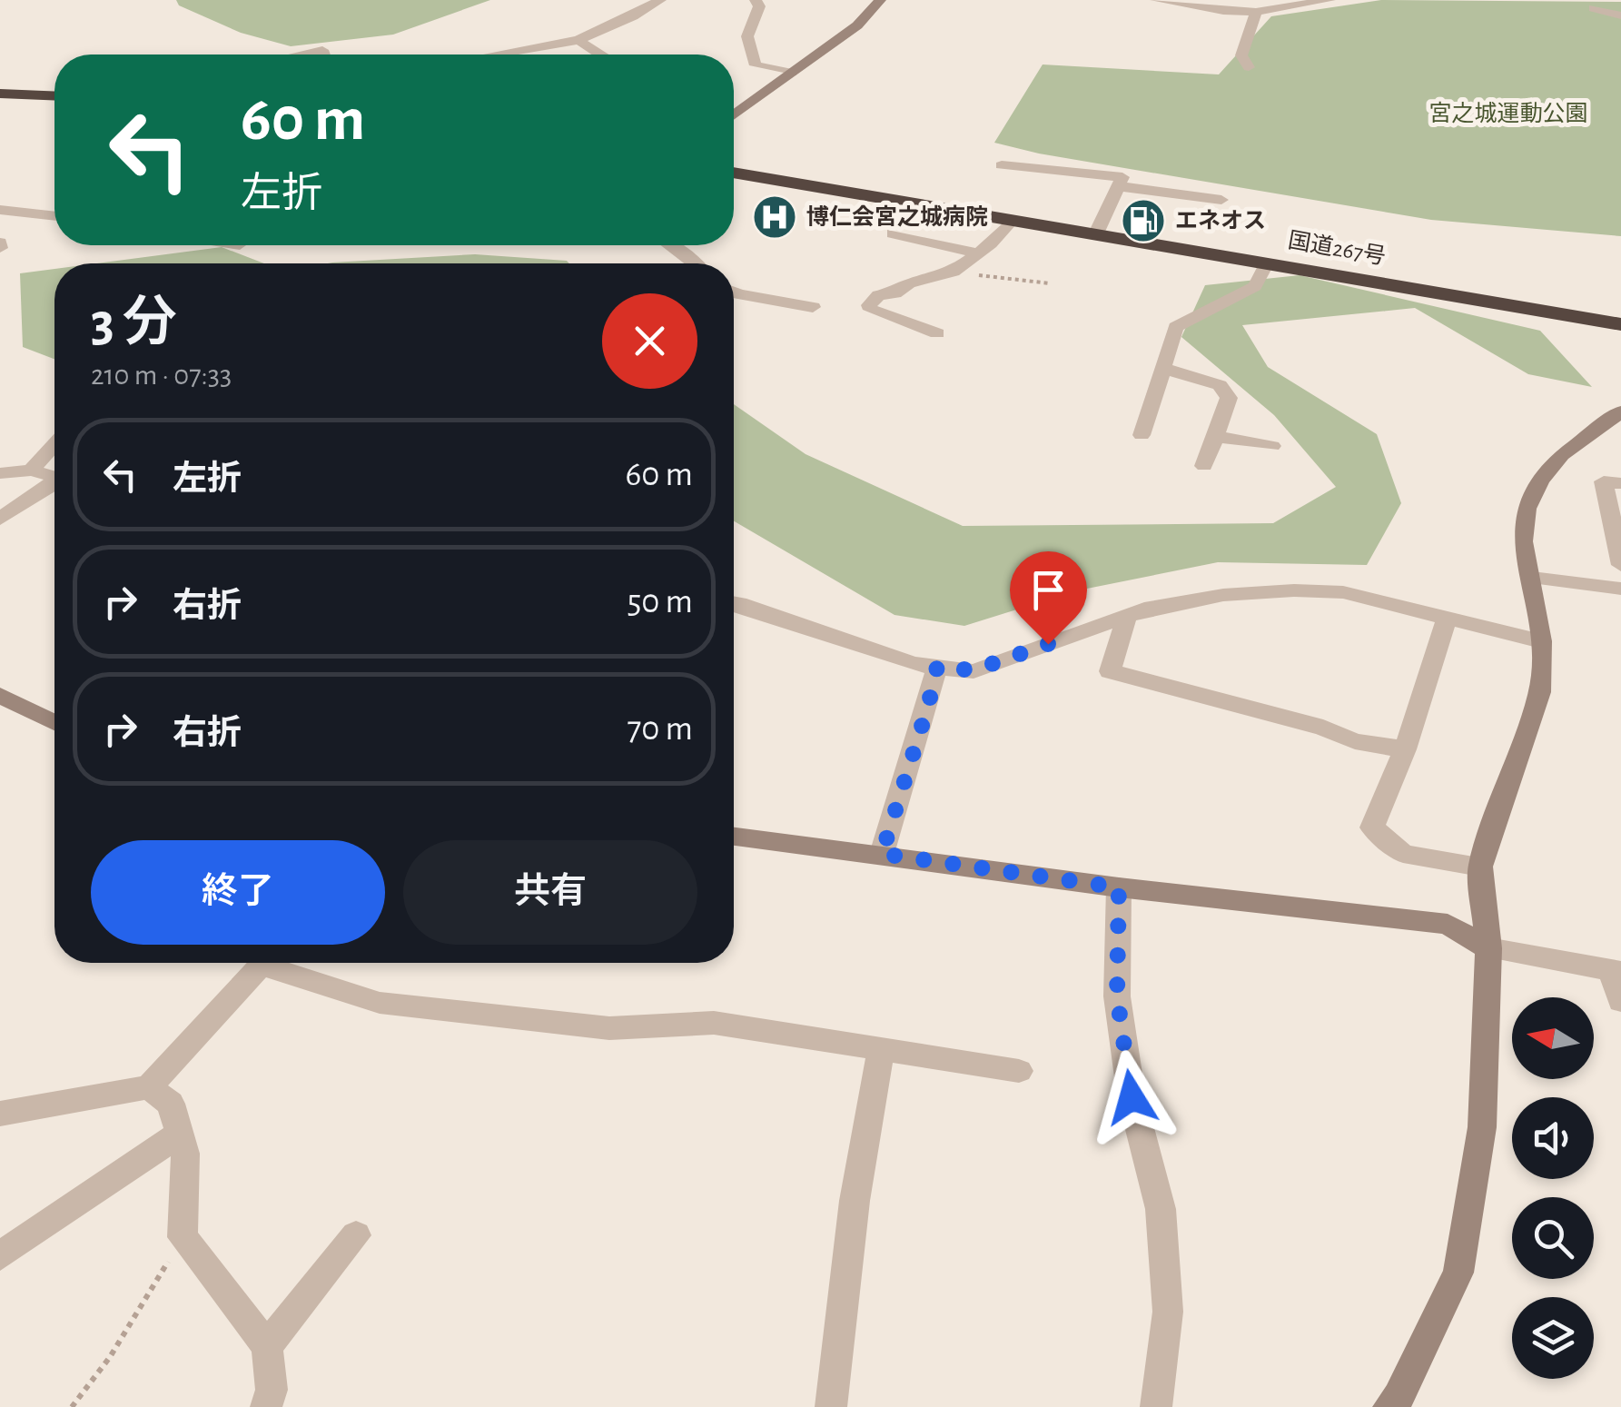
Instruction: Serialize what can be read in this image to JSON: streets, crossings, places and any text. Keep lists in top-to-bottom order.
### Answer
{
  "streets": {
    "highway": ["国道267号"]
  },
  "parks": ["宮之城運動公園"],
  "places": {
    "hospital": ["博仁会宮之城病院"],
    "fuel station": ["エネオス"]
  },
  "north": "left",
  "page": {
    "turn": ["60 m", "左折"],
    "heading": ["3 分", "210 m · 07:33"],
    "list": [
      {
        "name": "左折",
        "value": "60 m"
      },
      {
        "name": "右折",
        "value": "50 m"
      },
      {
        "name": "右折",
        "value": "70 m"
      }
    ],
    "buttons": ["終了", "共有"]
  }
}
